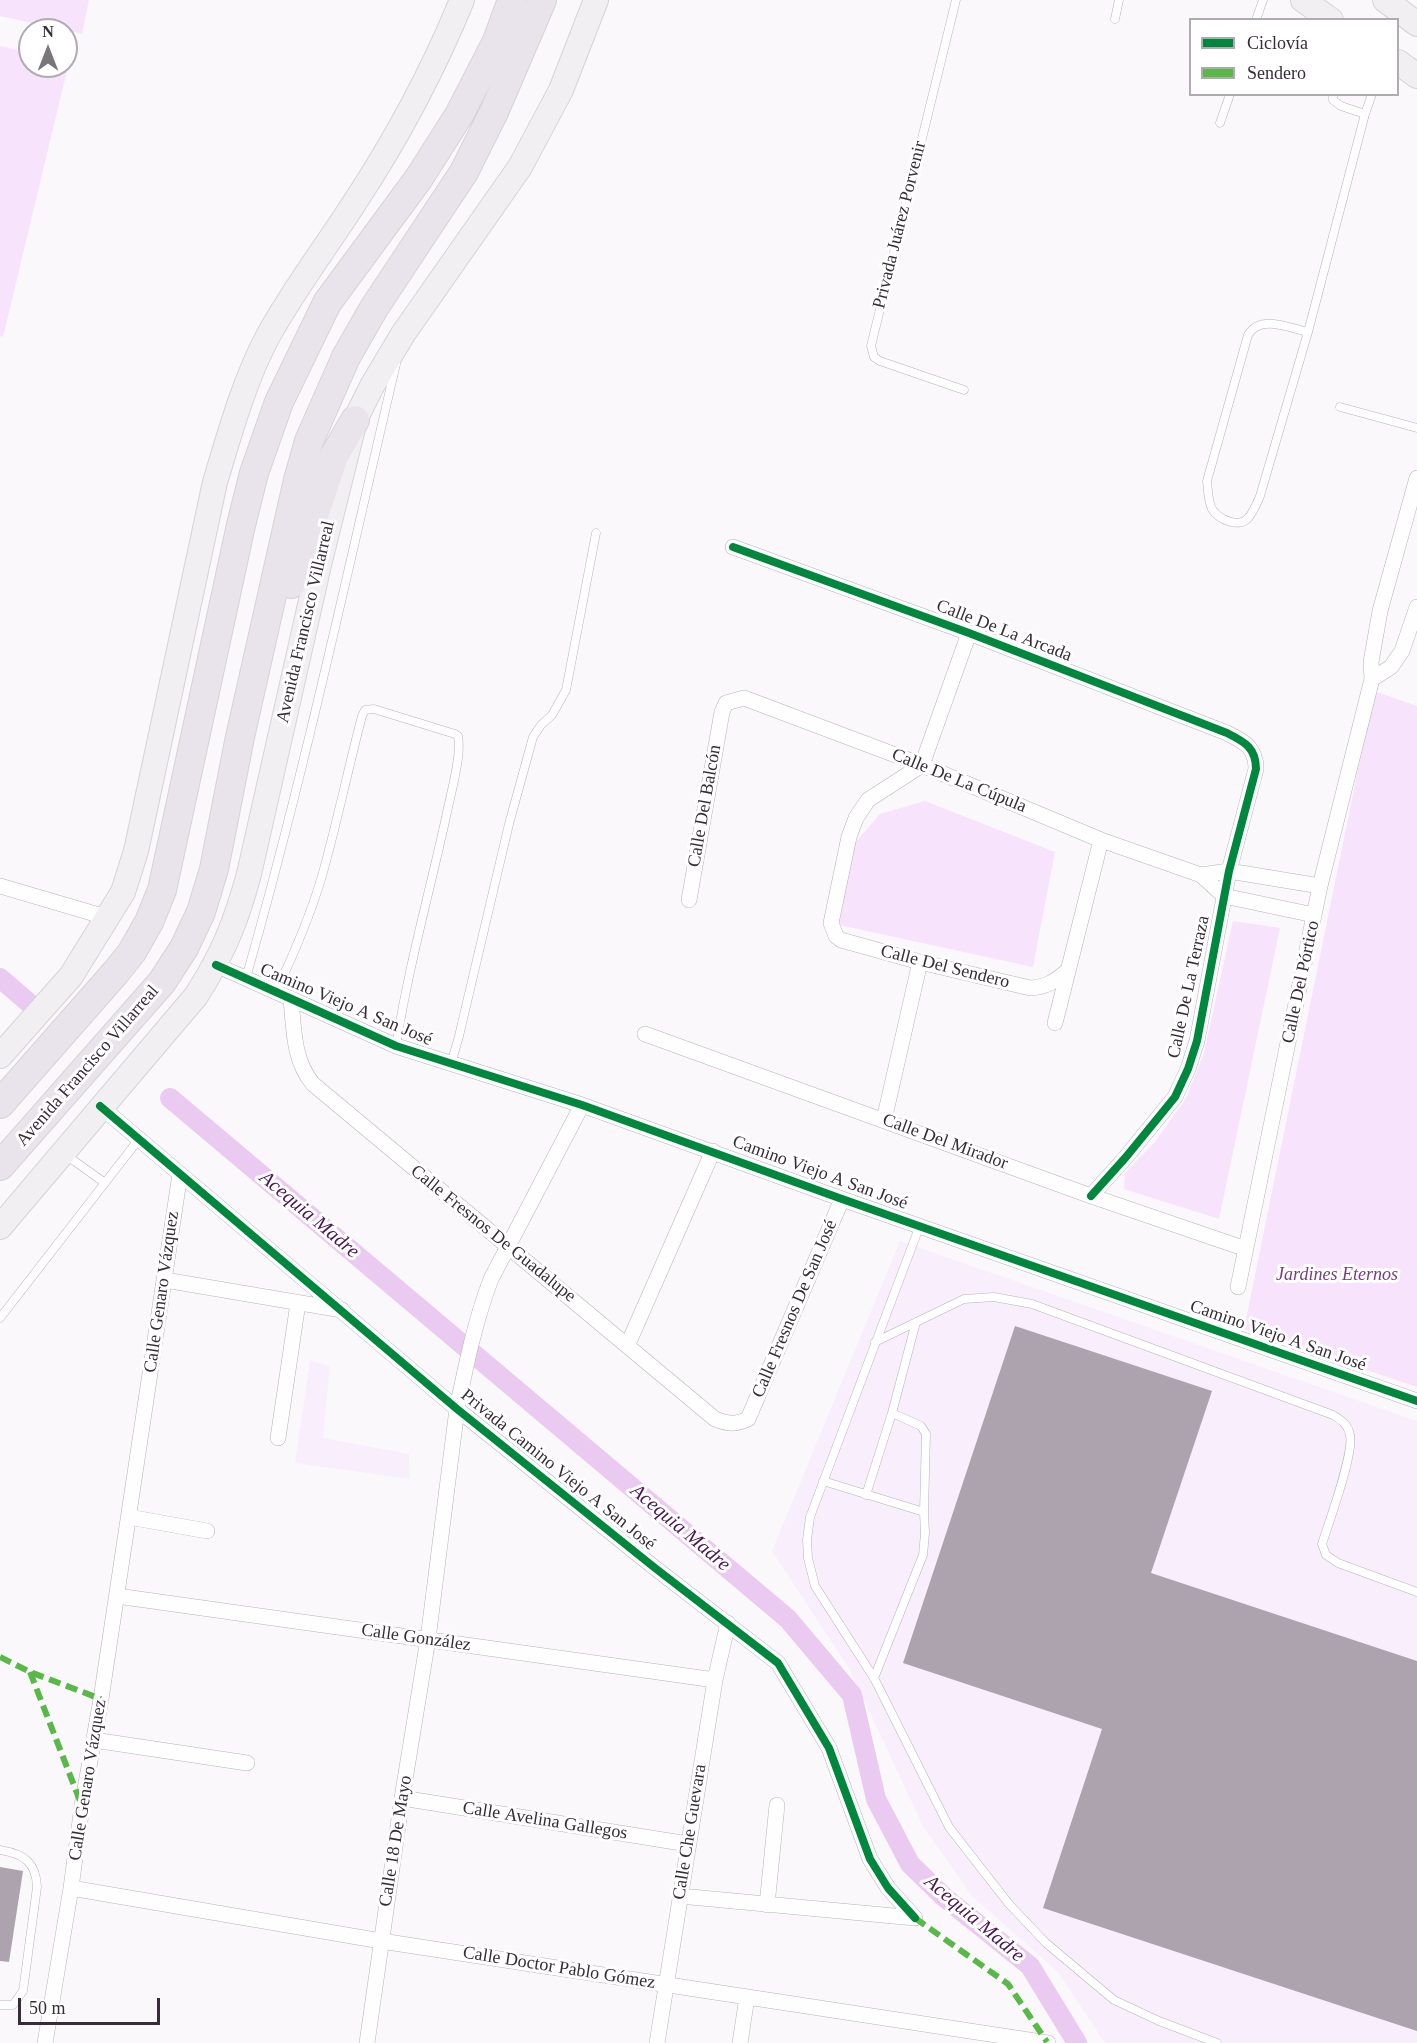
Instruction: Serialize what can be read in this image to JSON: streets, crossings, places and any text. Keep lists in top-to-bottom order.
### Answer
{
  "streets": {
    "highway": ["Avenida Francisco Villarreal"],
    "street": [
      "Calle De La Arcada",
      "Calle De La Cúpula",
      "Calle Del Balcón",
      "Calle Del Sendero",
      "Calle Del Pórtico",
      "Calle De La Terraza",
      "Camino Viejo A San José",
      "Calle Del Mirador",
      "Calle Fresnos De Guadalupe",
      "Calle Genaro Vázquez",
      "Calle Fresnos De San José",
      "Privada Camino Viejo A San José",
      "Calle González",
      "Calle Avelina Gallegos",
      "Calle Che Guevara",
      "Calle 18 De Mayo",
      "Calle Doctor Pablo Gómez"
    ],
    "lane": ["Privada Juárez Porvenir"]
  },
  "crossings": [
    ["Avenida Francisco Villarreal", "Camino Viejo A San José"],
    ["Avenida Francisco Villarreal", "Privada Camino Viejo A San José"],
    ["Calle De La Arcada", "Calle De La Terraza"],
    ["Calle De La Cúpula", "Calle Del Balcón"],
    ["Calle De La Cúpula", "Calle Del Sendero"],
    ["Calle De La Cúpula", "Calle Del Pórtico"],
    ["Calle De La Cúpula", "Calle De La Terraza"],
    ["Calle Del Pórtico", "Calle Del Mirador"],
    ["Calle De La Terraza", "Calle Del Mirador"],
    ["Camino Viejo A San José", "Calle Fresnos De Guadalupe"],
    ["Camino Viejo A San José", "Calle Fresnos De San José"],
    ["Camino Viejo A San José", "Calle 18 De Mayo"],
    ["Calle Fresnos De Guadalupe", "Calle Fresnos De San José"],
    ["Calle Fresnos De Guadalupe", "Calle 18 De Mayo"],
    ["Calle Genaro Vázquez", "Privada Camino Viejo A San José"],
    ["Calle Genaro Vázquez", "Calle González"],
    ["Calle Genaro Vázquez", "Calle Doctor Pablo Gómez"],
    ["Privada Camino Viejo A San José", "Calle Che Guevara"],
    ["Privada Camino Viejo A San José", "Calle 18 De Mayo"],
    ["Calle González", "Calle Che Guevara"],
    ["Calle González", "Calle 18 De Mayo"],
    ["Calle Avelina Gallegos", "Calle Che Guevara"],
    ["Calle Avelina Gallegos", "Calle 18 De Mayo"],
    ["Calle Che Guevara", "Calle Doctor Pablo Gómez"],
    ["Calle 18 De Mayo", "Calle Doctor Pablo Gómez"]
  ],
  "water": ["Acequia Madre"],
  "parks": ["Jardines Eternos"],
  "legend": ["Ciclovía", "Sendero"],
  "scale_bar": "50 m",
  "north": "top"
}
